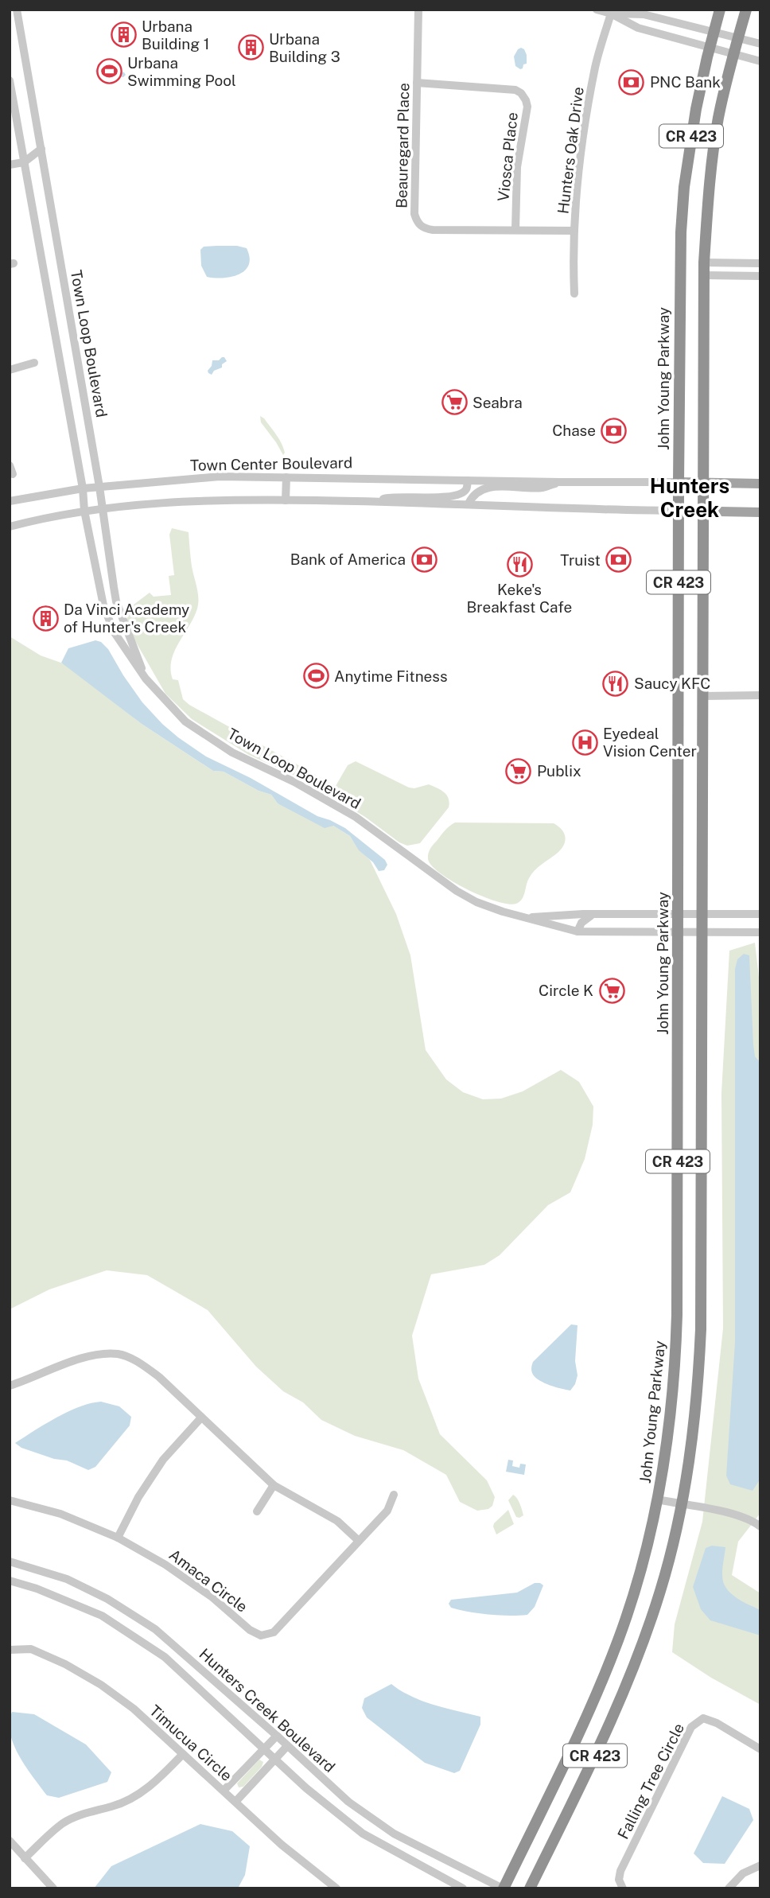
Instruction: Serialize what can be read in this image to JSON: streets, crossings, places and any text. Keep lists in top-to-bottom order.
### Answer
{
  "streets": {
    "highway": ["CR 423", "John Young Parkway"],
    "main road": ["Town Center Boulevard"],
    "street": [
      "Beauregard Place",
      "Hunters Oak Drive",
      "Viosca Place",
      "Town Loop Boulevard",
      "Amaca Circle",
      "Hunters Creek Boulevard",
      "Timucua Circle",
      "Falling Tree Circle"
    ]
  },
  "crossings": [
    ["CR 423", "Town Loop Boulevard"],
    ["CR 423", "Town Center Boulevard"],
    ["Beauregard Place", "Hunters Oak Drive"],
    ["Beauregard Place", "Viosca Place"],
    ["Town Loop Boulevard", "John Young Parkway"],
    ["Town Loop Boulevard", "Town Center Boulevard"],
    ["John Young Parkway", "Town Center Boulevard"],
    ["John Young Parkway", "Hunters Creek Boulevard"]
  ],
  "districts": ["Hunters Creek"],
  "places": {
    "building": ["Urbana Building 1", "Urbana Building 3", "Da Vinci Academy of Hunter's Creek"],
    "sports": ["Urbana Swimming Pool", "Anytime Fitness"],
    "bank": [
      "PNC Bank",
      "Chase",
      "Bank of America",
      "Truist"
    ],
    "supermarket": ["Seabra", "Publix", "Circle K"],
    "restaurant": ["Keke's Breakfast Cafe", "Saucy KFC"],
    "hospital": ["Eyedeal Vision Center"]
  }
}
